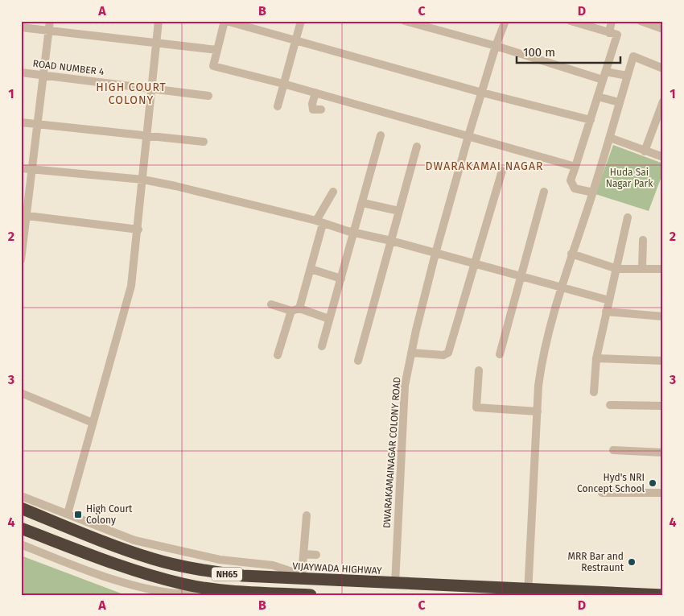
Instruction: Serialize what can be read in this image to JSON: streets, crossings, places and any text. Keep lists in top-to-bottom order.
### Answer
{
  "streets": {
    "highway": ["VIJAYWADA HIGHWAY", "NH65"],
    "street": ["ROAD NUMBER 4", "DWARAKAMAINAGAR COLONY ROAD"]
  },
  "crossings": [
    ["DWARAKAMAINAGAR COLONY ROAD", "VIJAYWADA HIGHWAY"]
  ],
  "districts": ["HIGH COURT COLONY", "DWARAKAMAI NAGAR"],
  "parks": ["Huda Sai Nagar Park"],
  "places": {
    "other": ["Hyd's NRI Concept School", "MRR Bar and Restraunt"],
    "transit": ["High Court Colony"]
  },
  "scale_bar": "100 m",
  "grid": {
    "columns": [
      "A",
      "B",
      "C",
      "D"
    ],
    "rows": [
      "1",
      "2",
      "3",
      "4"
    ]
  }
}
